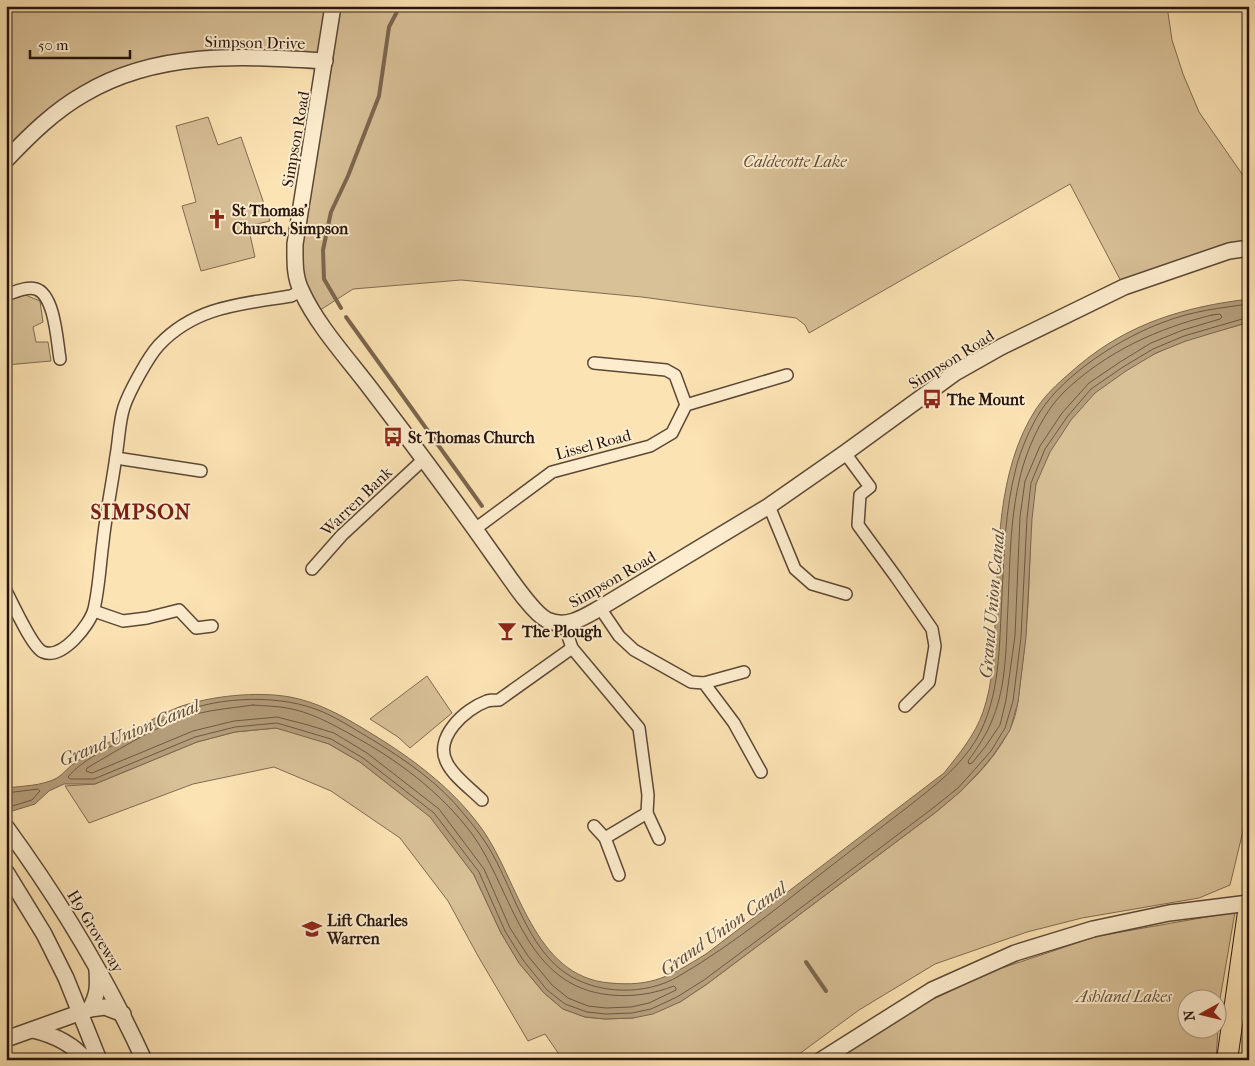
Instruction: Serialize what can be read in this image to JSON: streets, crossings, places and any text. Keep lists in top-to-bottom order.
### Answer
{
  "streets": {
    "street": [
      "Simpson Drive",
      "Simpson Road",
      "Lissel Road",
      "Warren Bank",
      "H9 Groveway"
    ]
  },
  "crossings": [
    ["Simpson Drive", "Simpson Road"],
    ["Simpson Road", "Lissel Road"],
    ["Simpson Road", "Warren Bank"]
  ],
  "districts": ["SIMPSON"],
  "water": ["Grand Union Canal"],
  "parks": ["Caldecotte Lake", "Ashland Lakes"],
  "places": {
    "church": ["St Thomas' Church, Simpson"],
    "bus stop": ["The Mount", "St Thomas Church"],
    "bar": ["The Plough"],
    "school or university": ["Lift Charles Warren"]
  },
  "scale_bar": "50 m",
  "north": "left"
}
